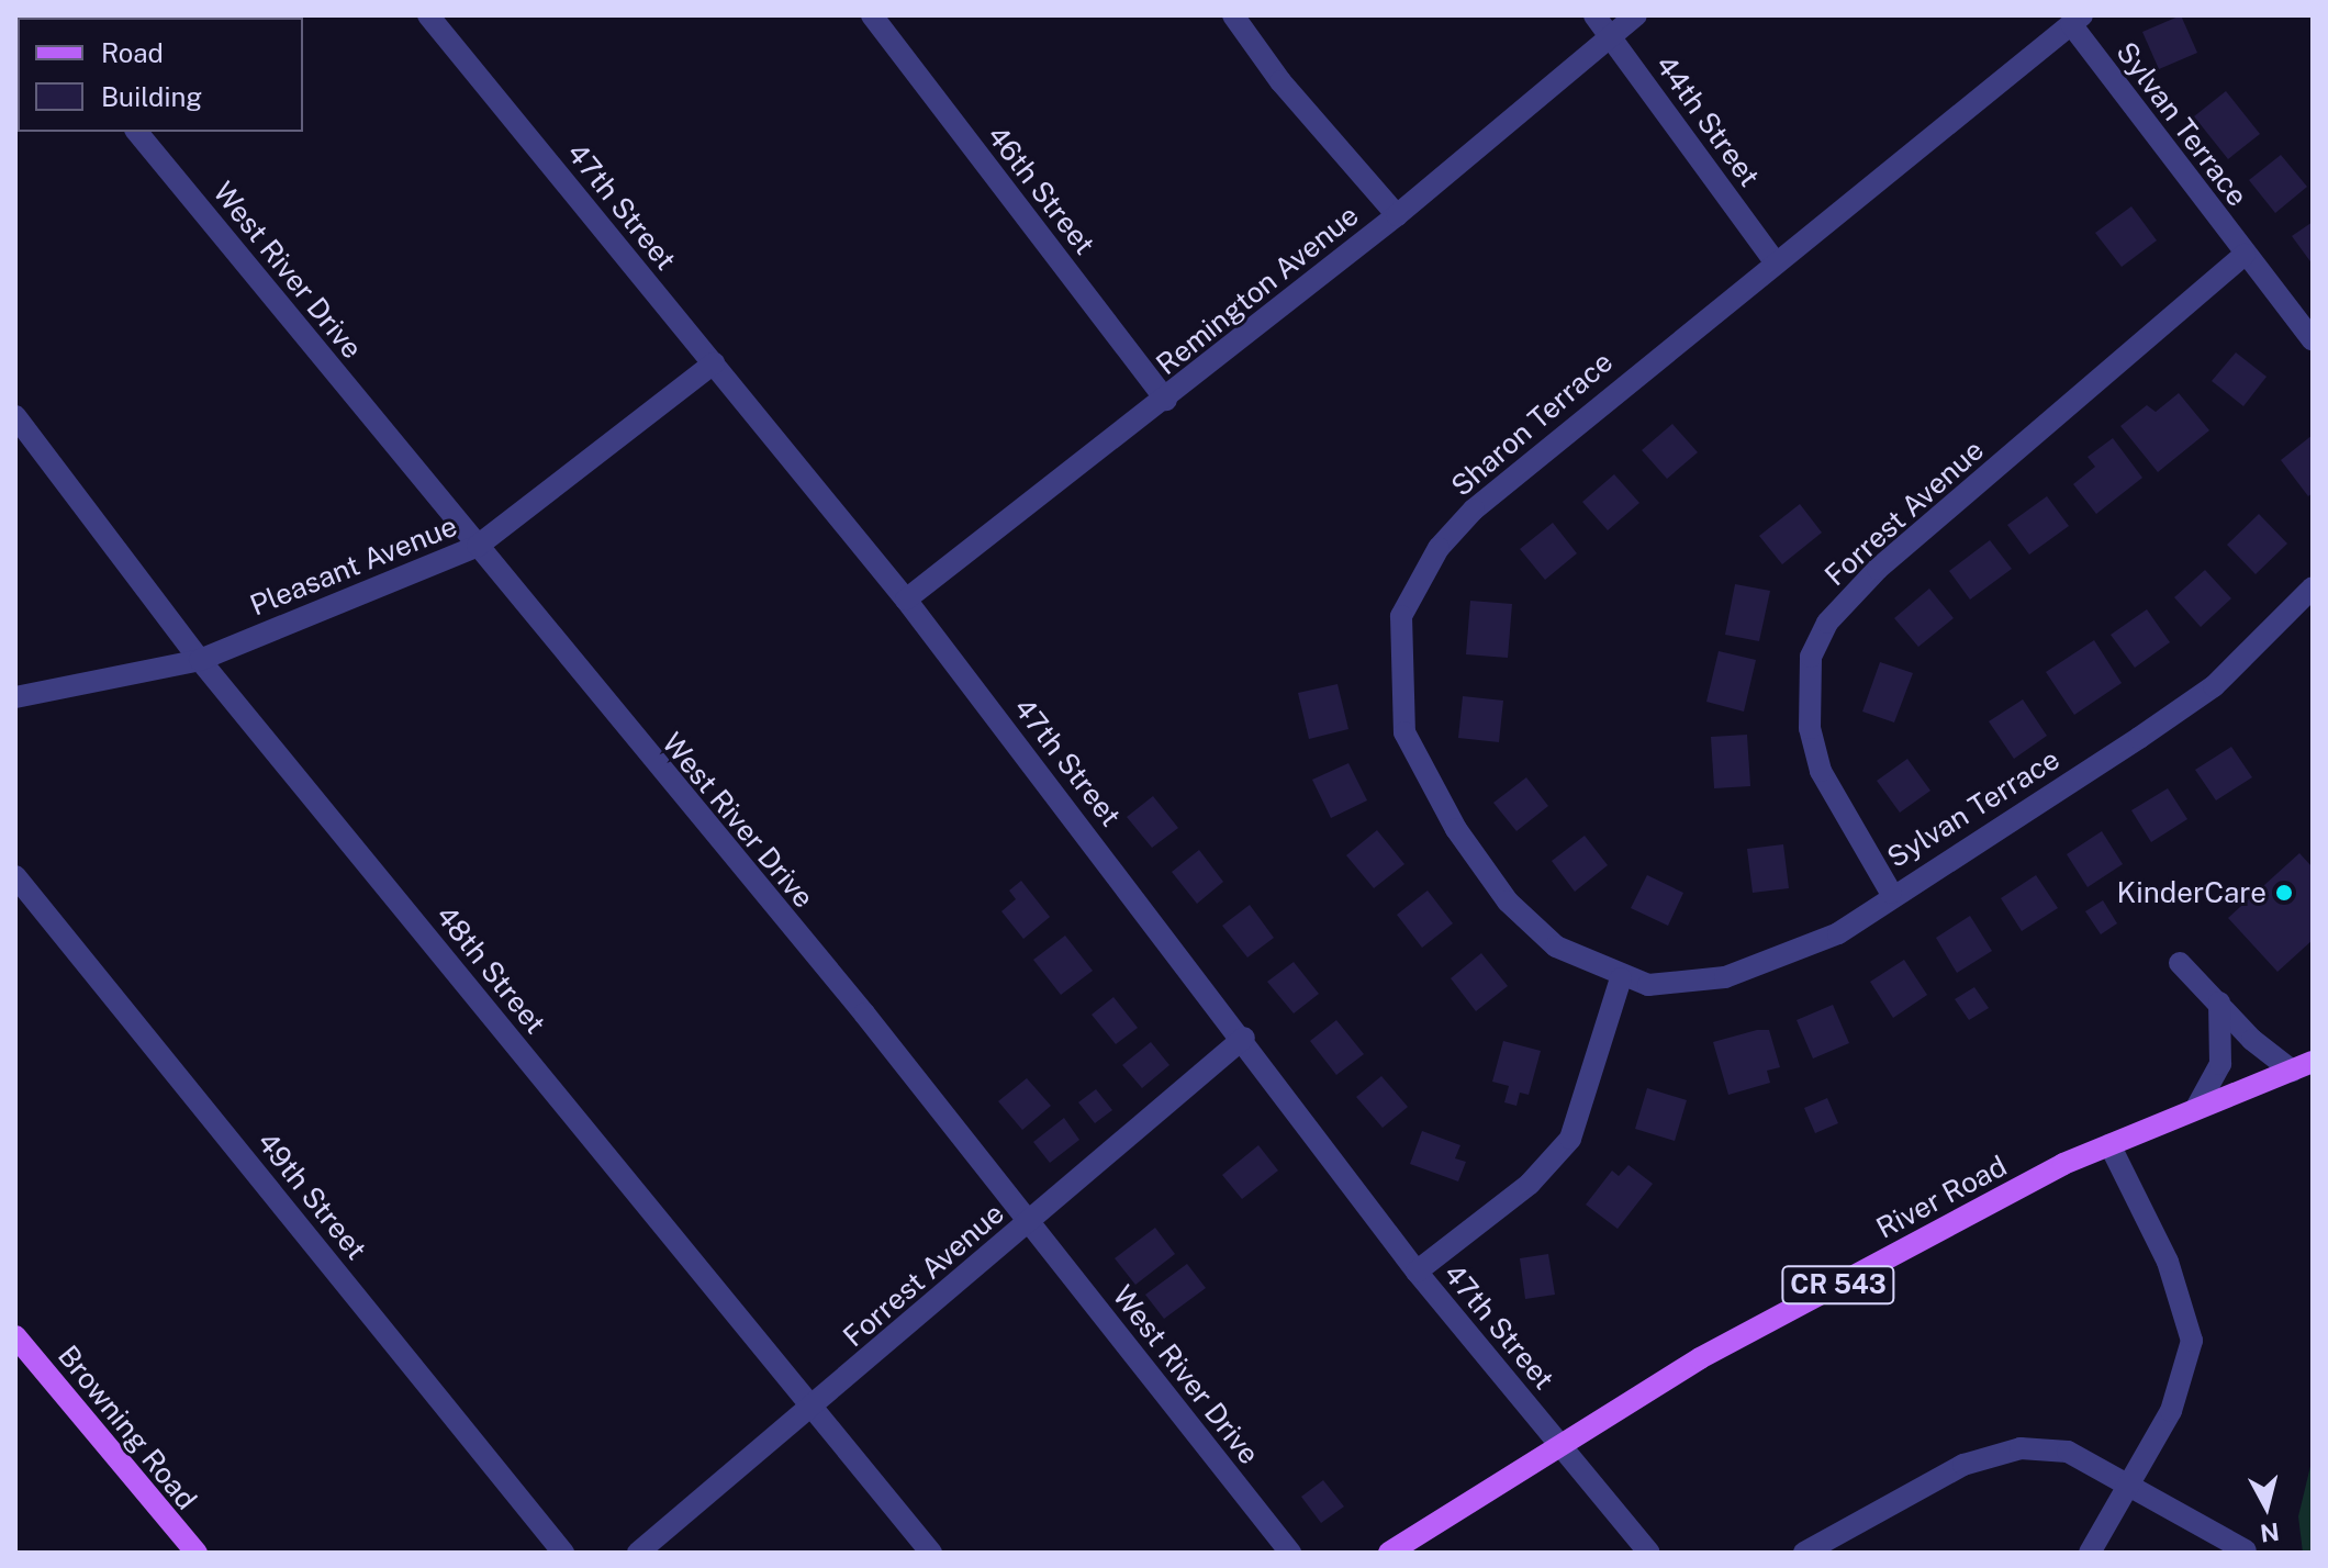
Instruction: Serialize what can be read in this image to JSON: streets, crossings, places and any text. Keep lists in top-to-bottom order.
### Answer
{
  "streets": {
    "main road": ["River Road", "CR 543", "Browning Road"],
    "street": [
      "44th Street",
      "Sylvan Terrace",
      "46th Street",
      "47th Street",
      "West River Drive",
      "Remington Avenue",
      "Sharon Terrace",
      "Forrest Avenue",
      "Pleasant Avenue",
      "48th Street",
      "49th Street"
    ]
  },
  "crossings": [
    ["44th Street", "Remington Avenue"],
    ["44th Street", "Sharon Terrace"],
    ["Sylvan Terrace", "Sharon Terrace"],
    ["Sylvan Terrace", "Forrest Avenue"],
    ["46th Street", "Remington Avenue"],
    ["47th Street", "Remington Avenue"],
    ["47th Street", "Forrest Avenue"],
    ["47th Street", "Pleasant Avenue"],
    ["47th Street", "River Road"],
    ["West River Drive", "Forrest Avenue"],
    ["West River Drive", "Pleasant Avenue"],
    ["Forrest Avenue", "48th Street"],
    ["Pleasant Avenue", "48th Street"]
  ],
  "places": ["KinderCare"],
  "legend": ["Road", "Building"],
  "north": "bottom"
}
